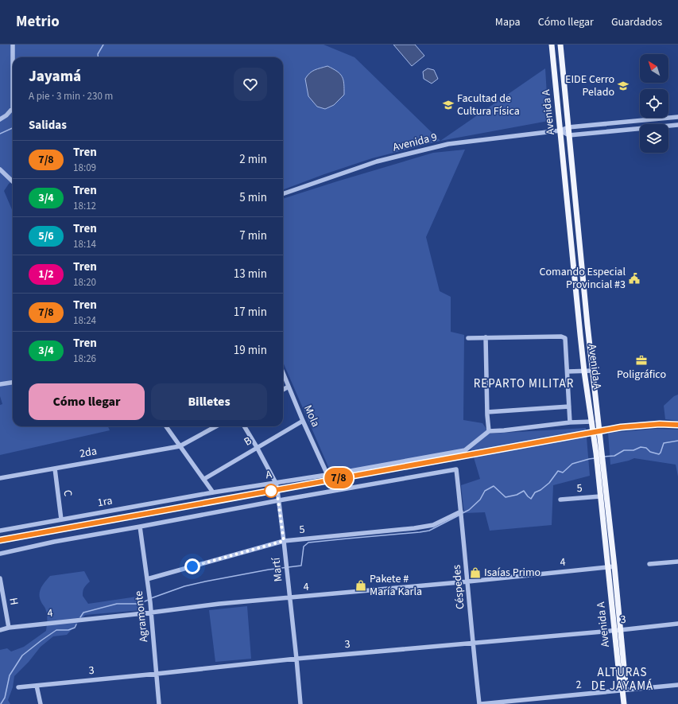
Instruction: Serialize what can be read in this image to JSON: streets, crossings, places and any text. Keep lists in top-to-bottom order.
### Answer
{
  "streets": {
    "main road": ["Avenida A"],
    "street": [
      "Avenida 9",
      "Mola",
      "B",
      "2da",
      "A",
      "5",
      "C",
      "1ra",
      "4",
      "Martí",
      "Céspedes",
      "H",
      "Agramonte",
      "3",
      "2"
    ]
  },
  "crossings": [
    ["Avenida A", "Avenida 9"],
    ["Avenida A", "5"],
    ["Avenida A", "4"],
    ["Avenida A", "3"],
    ["Avenida A", "2"],
    ["Mola", "B"],
    ["Mola", "A"],
    ["B", "Martí"],
    ["2da", "C"],
    ["A", "1ra"],
    ["A", "Martí"],
    ["5", "Martí"],
    ["5", "Céspedes"],
    ["5", "Agramonte"],
    ["C", "1ra"],
    ["4", "Martí"],
    ["4", "Céspedes"],
    ["4", "H"],
    ["4", "Agramonte"],
    ["Martí", "Céspedes"],
    ["Martí", "3"],
    ["Céspedes", "3"],
    ["Céspedes", "2"],
    ["Agramonte", "3"]
  ],
  "districts": ["REPARTO MILITAR", "ALTURAS DE JAYAMÁ"],
  "places": {
    "school or university": ["EIDE Cerro Pelado", "Facultad de Cultura Física"],
    "public building": ["Comando Especial Provincial #3"],
    "office": ["Poligráfico"],
    "shop": ["Isaías Primo", "Pakete # María Karla"]
  },
  "north": "top left",
  "page": {
    "header": "Metrio",
    "nav": ["Mapa", "Cómo llegar", "Guardados"],
    "on_map": "7/8",
    "heading": [
      ["Jayamá", "A pie · 3 min · 230 m"],
      "Salidas"
    ],
    "list": [
      {
        "mark": "7/8",
        "name": "Tren",
        "note": "18:09",
        "value": "2 min"
      },
      {
        "mark": "3/4",
        "name": "Tren",
        "note": "18:12",
        "value": "5 min"
      },
      {
        "mark": "5/6",
        "name": "Tren",
        "note": "18:14",
        "value": "7 min"
      },
      {
        "mark": "1/2",
        "name": "Tren",
        "note": "18:20",
        "value": "13 min"
      },
      {
        "mark": "7/8",
        "name": "Tren",
        "note": "18:24",
        "value": "17 min"
      },
      {
        "mark": "3/4",
        "name": "Tren",
        "note": "18:26",
        "value": "19 min"
      }
    ],
    "buttons": ["Cómo llegar", "Billetes"]
  }
}
